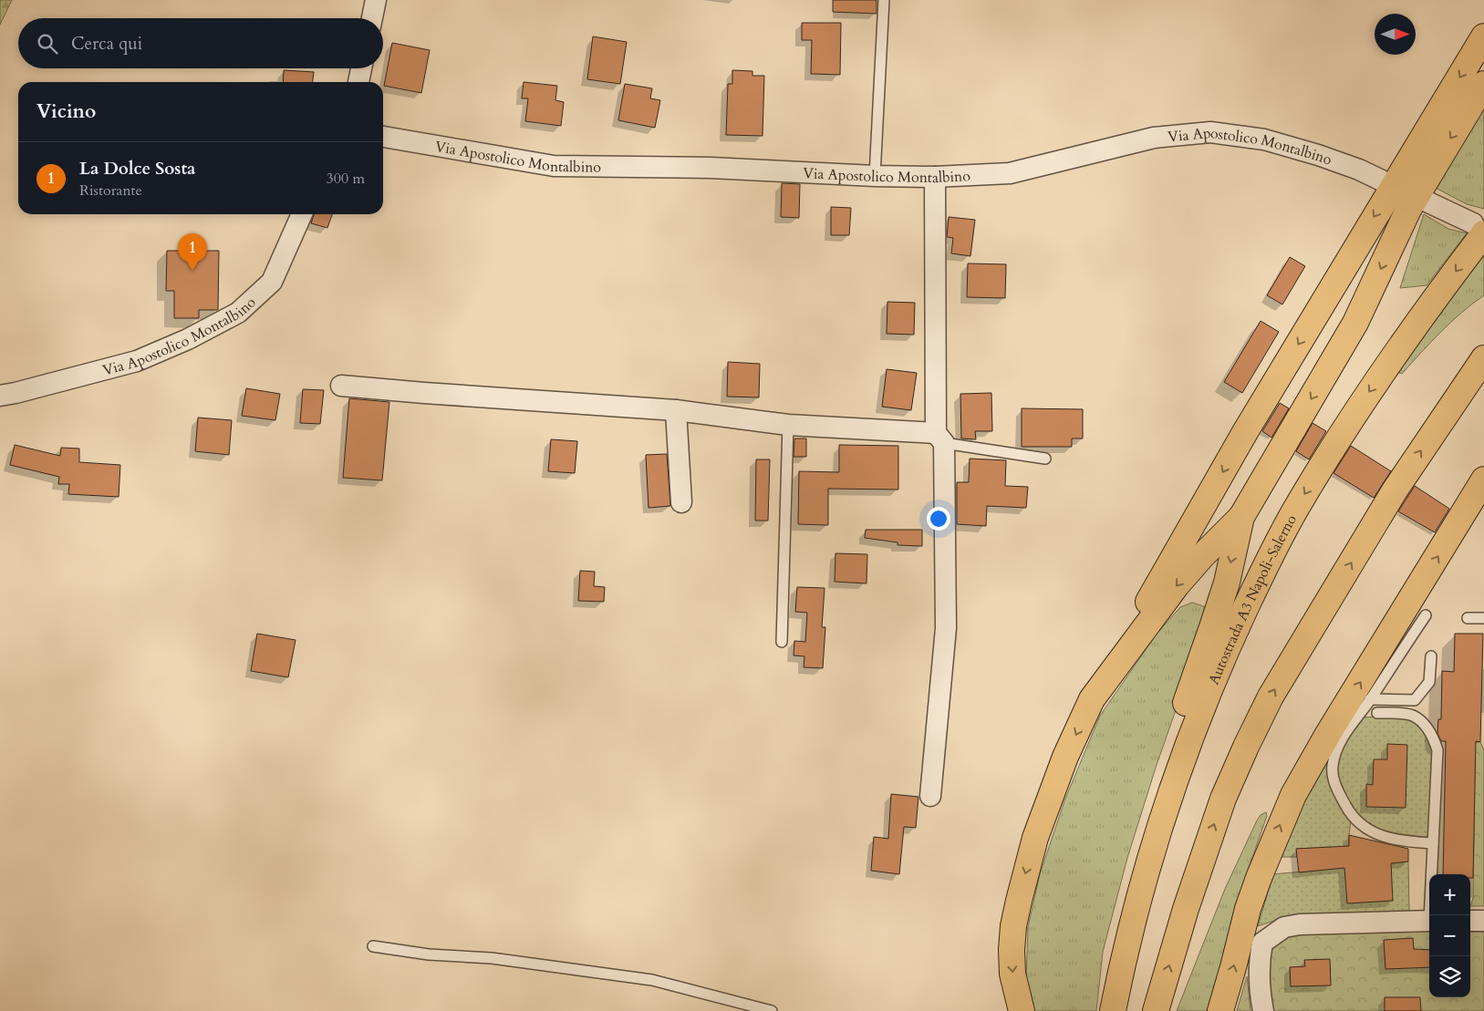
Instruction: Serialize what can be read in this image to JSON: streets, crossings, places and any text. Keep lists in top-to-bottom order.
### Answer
{
  "streets": {
    "highway": ["Autostrada A3 Napoli-Salerno"],
    "street": ["Via Apostolico Montalbino"]
  },
  "north": "right",
  "page": {
    "search": "Cerca qui",
    "heading": "Vicino",
    "list": [
      {
        "mark": "1",
        "name": "La Dolce Sosta",
        "note": "Ristorante",
        "value": "300 m"
      }
    ],
    "pins": "1",
    "map_buttons": ["+", "−"]
  }
}
